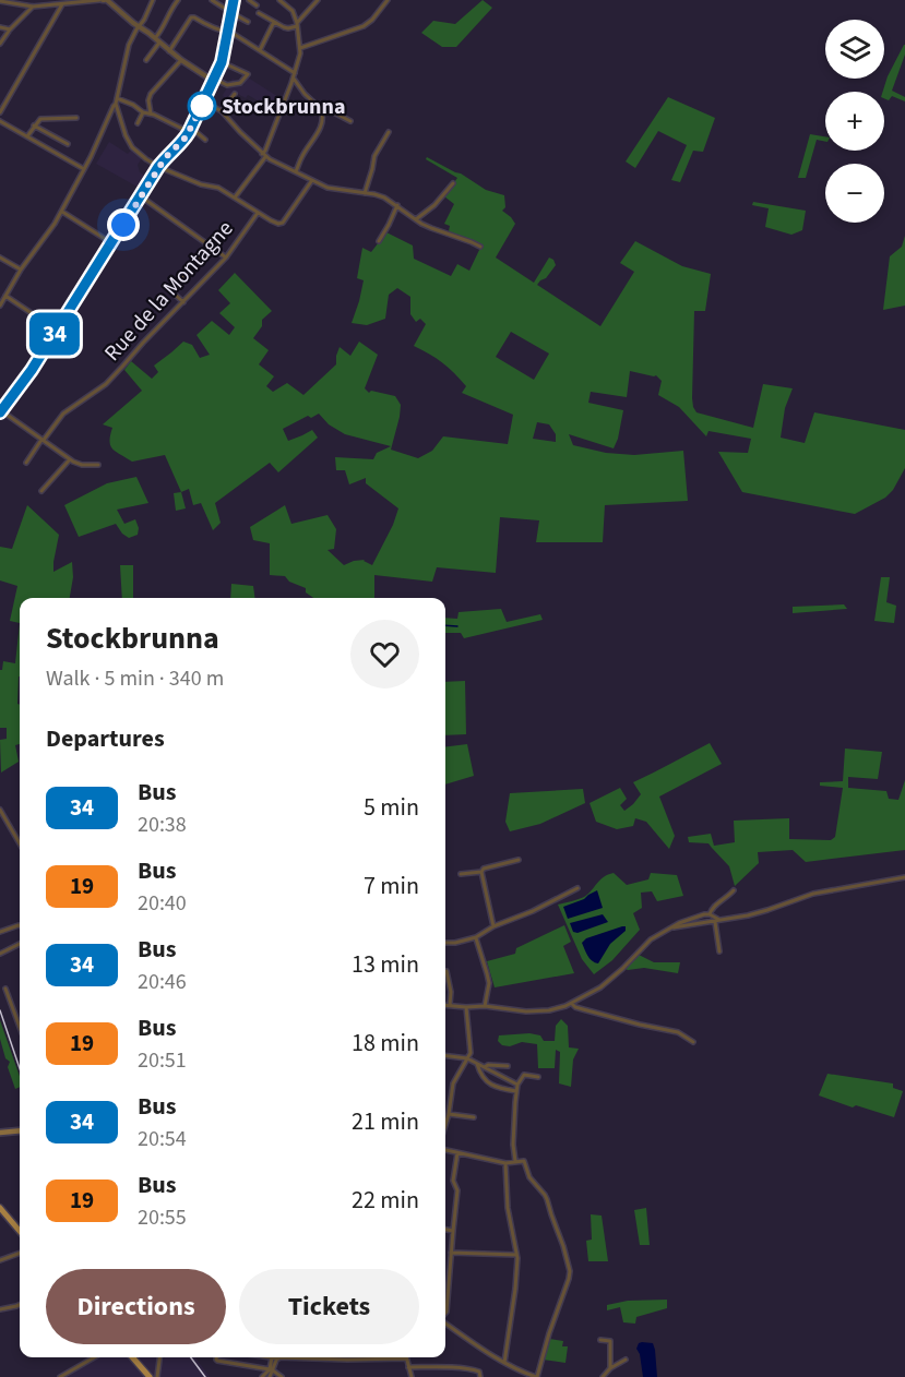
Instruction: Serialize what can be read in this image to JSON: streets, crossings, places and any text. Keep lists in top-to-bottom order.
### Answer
{
  "streets": {
    "street": ["Rue de la Montagne"]
  },
  "places": ["Stockbrunna"],
  "lines": ["bus line 34"],
  "page": {
    "on_map": "34",
    "map_buttons": ["+", "−"],
    "heading": [
      ["Stockbrunna", "Walk · 5 min · 340 m"],
      "Departures"
    ],
    "list": [
      {
        "mark": "34",
        "name": "Bus",
        "note": "20:38",
        "value": "5 min"
      },
      {
        "mark": "19",
        "name": "Bus",
        "note": "20:40",
        "value": "7 min"
      },
      {
        "mark": "34",
        "name": "Bus",
        "note": "20:46",
        "value": "13 min"
      },
      {
        "mark": "19",
        "name": "Bus",
        "note": "20:51",
        "value": "18 min"
      },
      {
        "mark": "34",
        "name": "Bus",
        "note": "20:54",
        "value": "21 min"
      },
      {
        "mark": "19",
        "name": "Bus",
        "note": "20:55",
        "value": "22 min"
      }
    ],
    "buttons": ["Directions", "Tickets"]
  }
}
